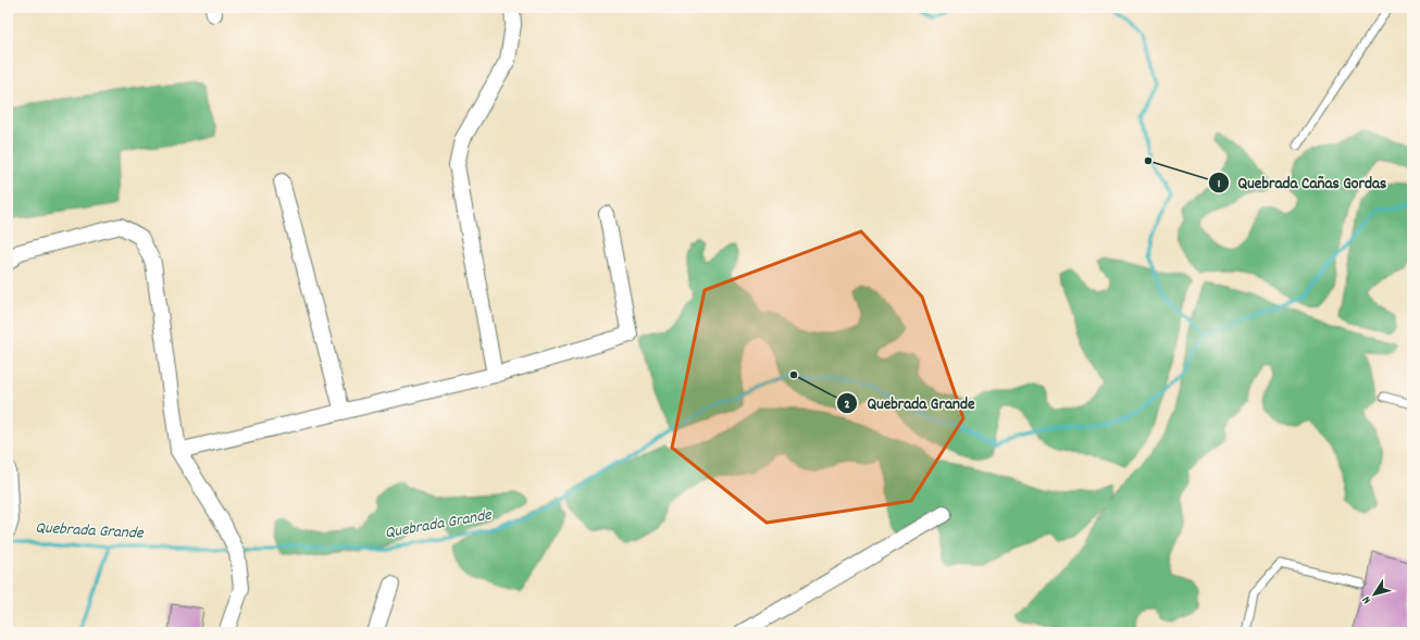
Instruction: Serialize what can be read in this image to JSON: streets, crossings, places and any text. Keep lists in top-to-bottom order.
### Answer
{
  "water": ["Quebrada Grande"],
  "places": ["Quebrada Cañas Gordas", "Quebrada Grande"],
  "north": "bottom left"
}
